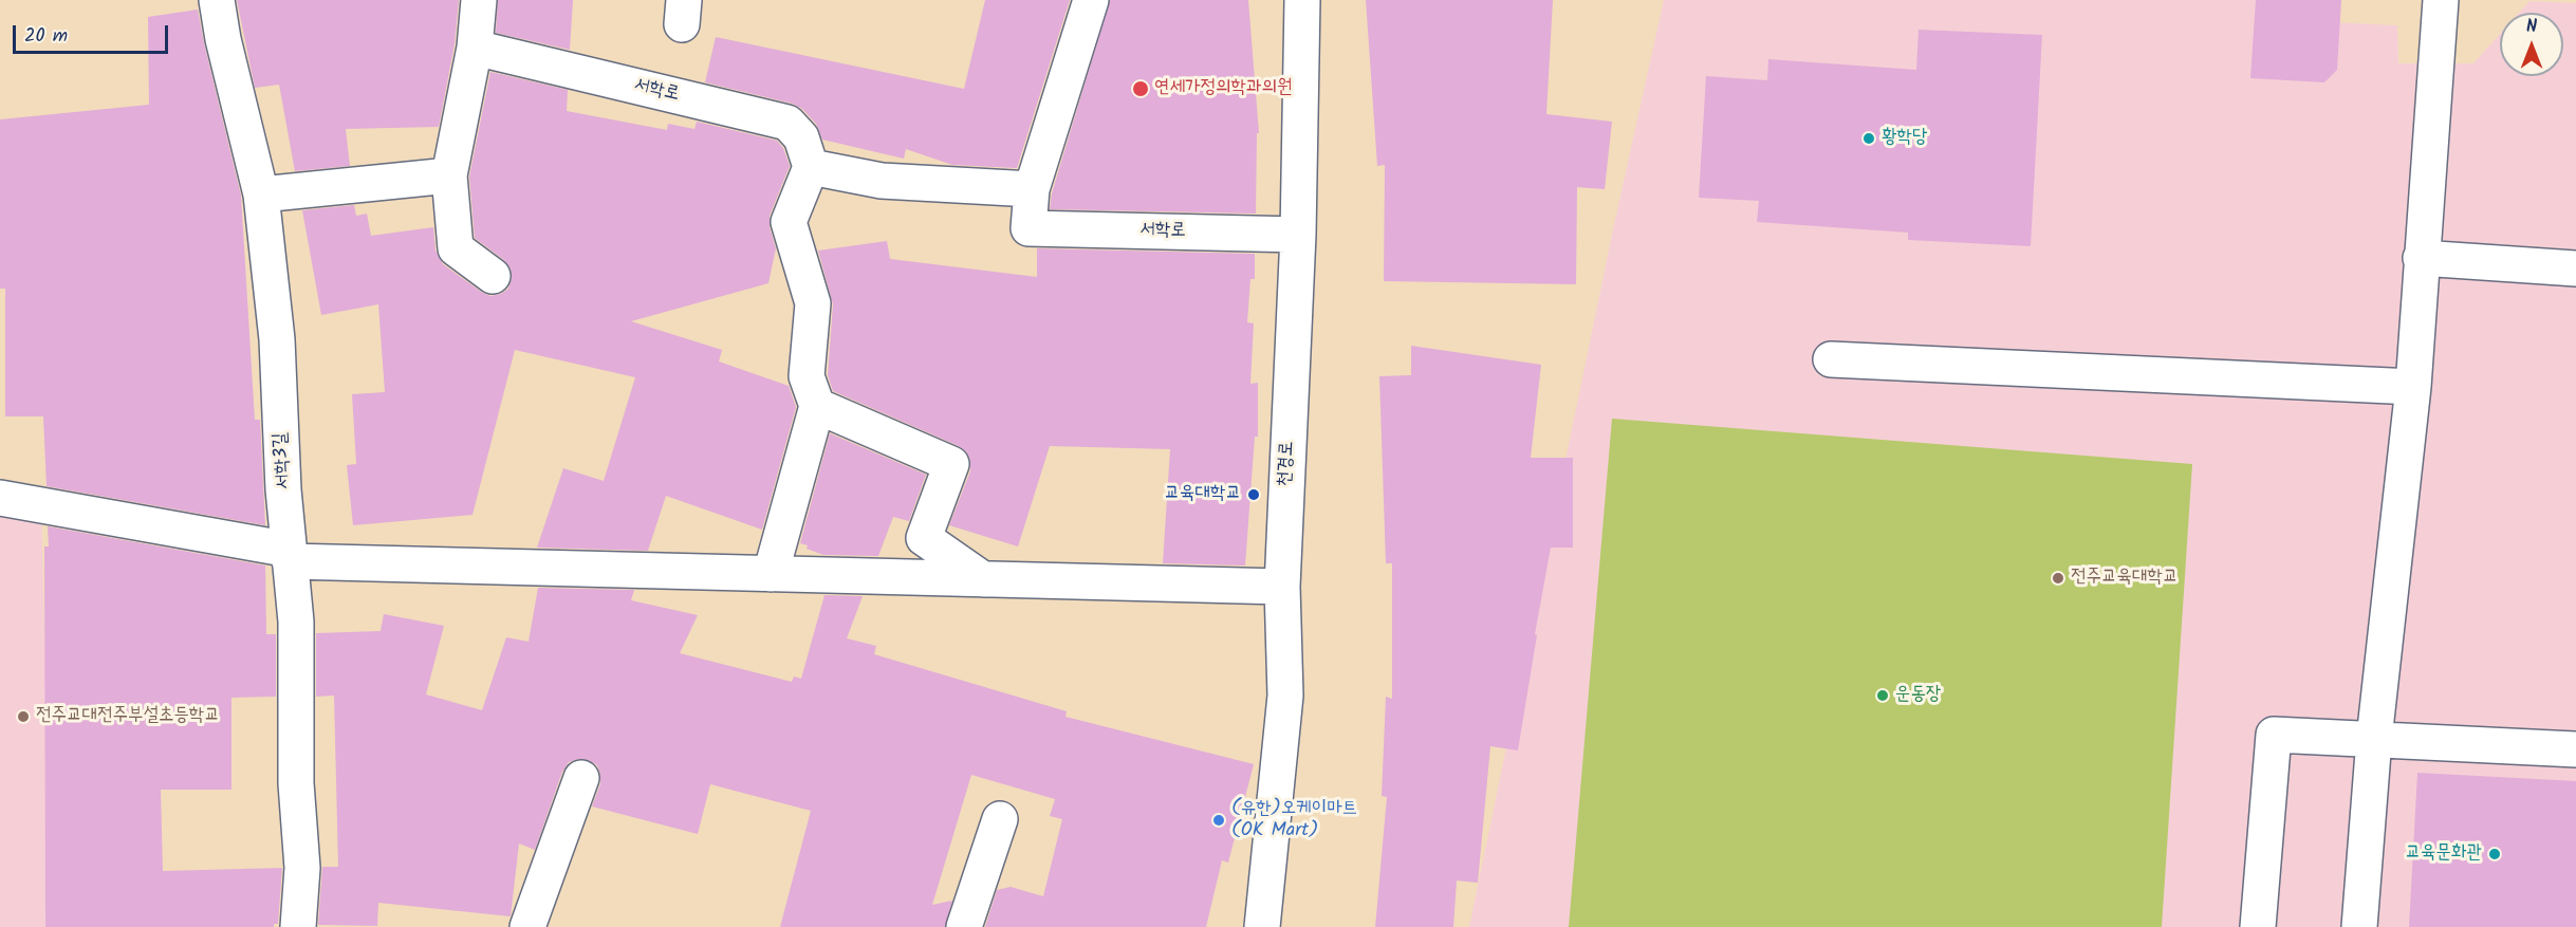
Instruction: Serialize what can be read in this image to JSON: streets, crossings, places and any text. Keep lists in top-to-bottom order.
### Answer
{
  "streets": {
    "street": ["서학로", "서학3길", "천경로"]
  },
  "crossings": [
    ["서학로", "천경로"]
  ],
  "places": [
    "연세가정의학과의원",
    "황학당",
    "교육대학교",
    "전주교육대학교",
    "운동장",
    "전주교대전주부설초등학교",
    "(유한)오케이마트 (OK Mart)",
    "교육문화관"
  ],
  "scale_bar": "20 m",
  "north": "top"
}
